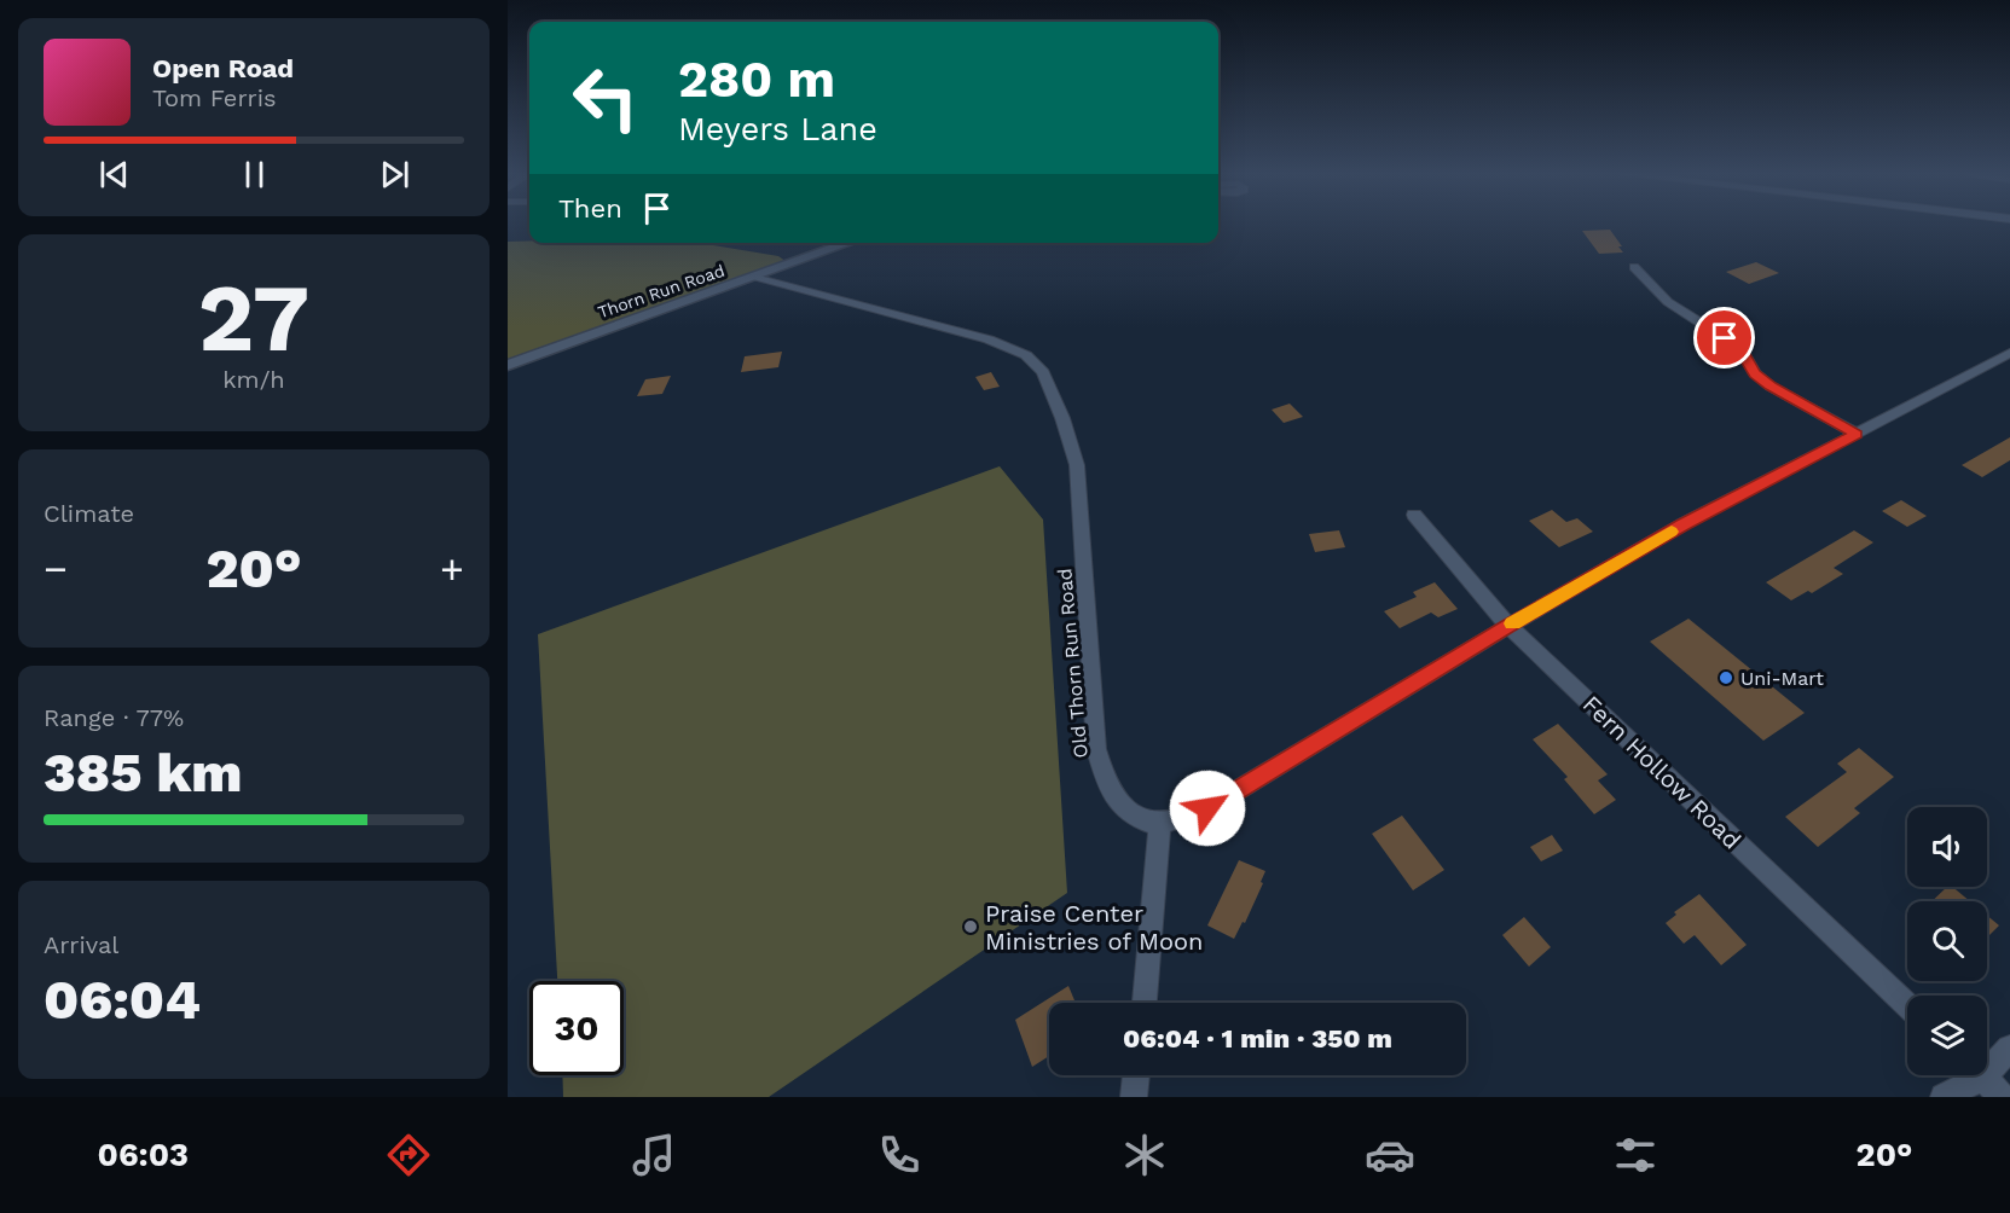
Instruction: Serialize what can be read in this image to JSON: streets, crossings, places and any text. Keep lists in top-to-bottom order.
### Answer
{
  "streets": {
    "street": ["Thorn Run Road", "Old Thorn Run Road", "Fern Hollow Road"]
  },
  "crossings": [
    ["Thorn Run Road", "Old Thorn Run Road"]
  ],
  "places": ["Uni-Mart", "Praise Center Ministries of Moon"],
  "page": {
    "turn": ["280 m", "Meyers Lane"],
    "song": ["Open Road", "Tom Ferris"],
    "then": "Then",
    "tile": [
      ["27", "km/h"],
      "Climate",
      ["Range · 77%", "385 km"],
      ["Arrival", "06:04"]
    ],
    "heat": ["−", "20°", "+"],
    "limit": "30",
    "trip": "06:04 · 1 min · 350 m",
    "tabs": ["06:03", "20°"]
  }
}
